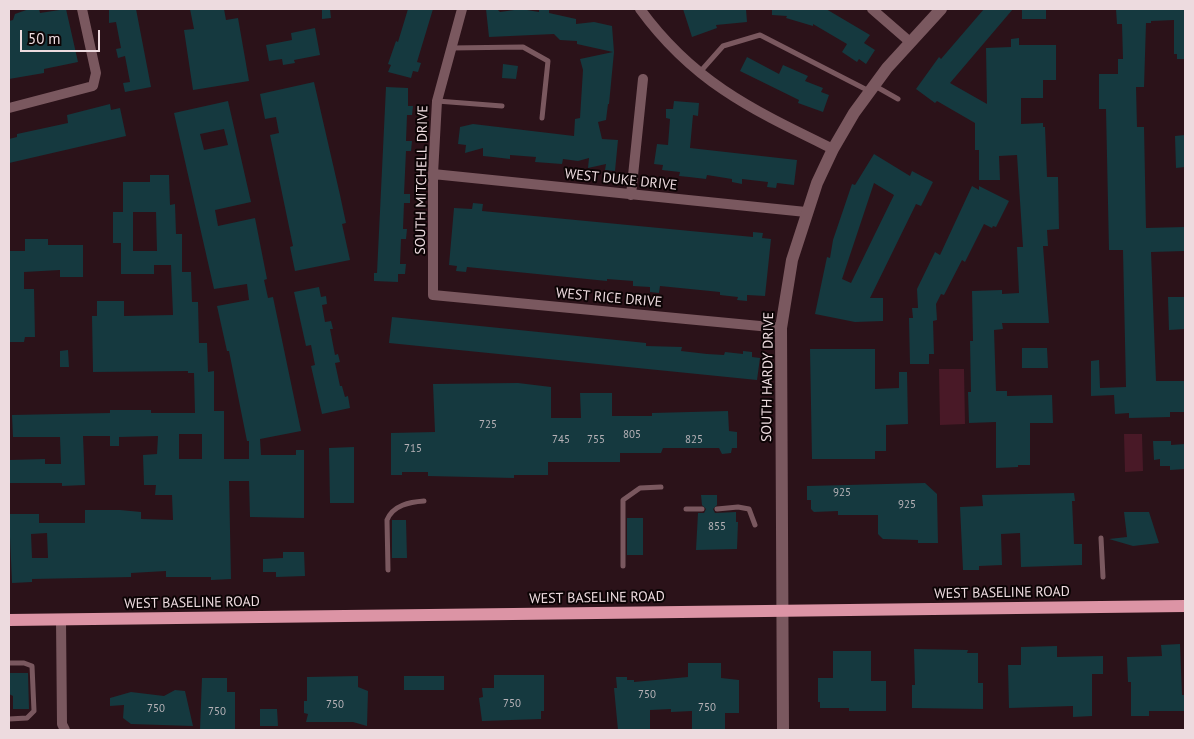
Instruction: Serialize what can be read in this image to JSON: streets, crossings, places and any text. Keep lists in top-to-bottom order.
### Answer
{
  "streets": {
    "main road": ["WEST BASELINE ROAD"],
    "street": [
      "SOUTH MITCHELL DRIVE",
      "WEST DUKE DRIVE",
      "WEST RICE DRIVE",
      "SOUTH HARDY DRIVE"
    ]
  },
  "crossings": [
    ["SOUTH MITCHELL DRIVE", "WEST DUKE DRIVE"],
    ["SOUTH MITCHELL DRIVE", "WEST RICE DRIVE"],
    ["WEST DUKE DRIVE", "SOUTH HARDY DRIVE"],
    ["WEST RICE DRIVE", "SOUTH HARDY DRIVE"],
    ["SOUTH HARDY DRIVE", "WEST BASELINE ROAD"]
  ],
  "house_numbers": [
    "725",
    "805",
    "745",
    "755",
    "825",
    "715",
    "925",
    "925",
    "855",
    "750",
    "750",
    "750",
    "750",
    "750",
    "750"
  ],
  "scale_bar": "50 m"
}
